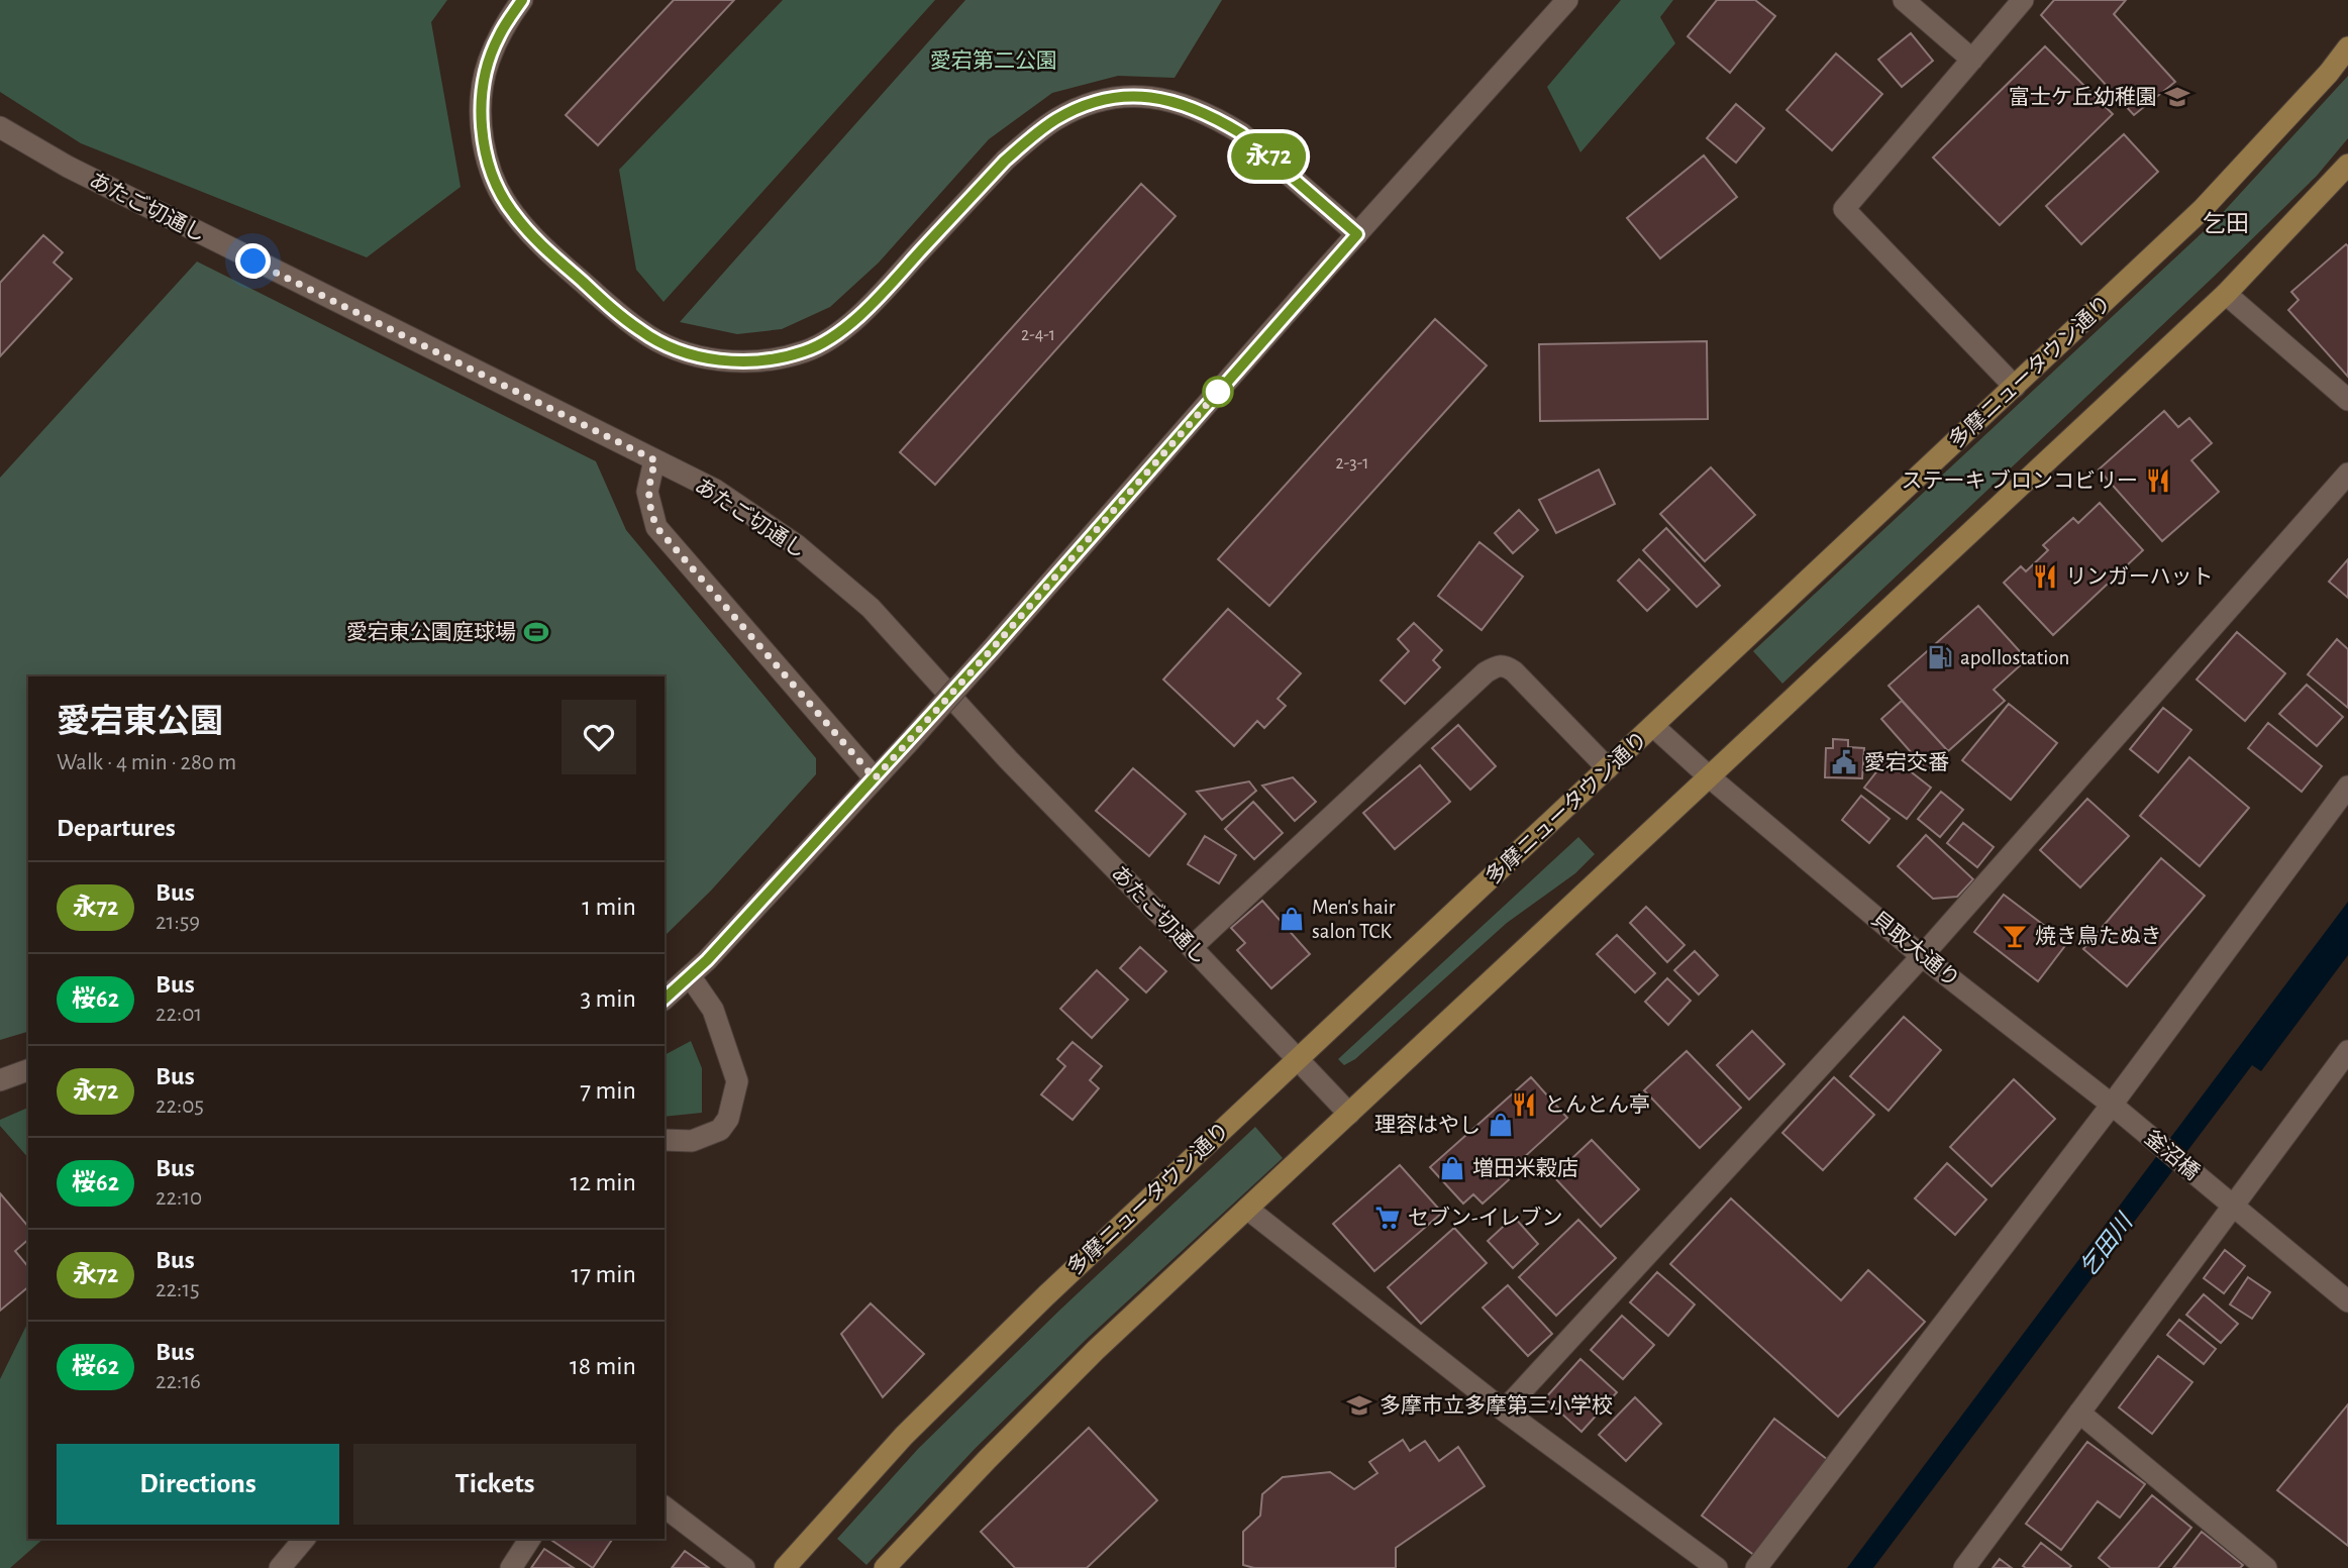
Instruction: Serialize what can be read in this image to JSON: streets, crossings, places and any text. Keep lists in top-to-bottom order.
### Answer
{
  "streets": {
    "main road": ["多摩ニュータウン通り"],
    "street": ["あたご切通し", "貝取大通り", "釜沼橋"]
  },
  "crossings": [
    ["あたご切通し", "多摩ニュータウン通り"],
    ["多摩ニュータウン通り", "貝取大通り"],
    ["貝取大通り", "釜沼橋"]
  ],
  "districts": ["乞田"],
  "water": ["乞田川"],
  "parks": ["愛宕第二公園"],
  "places": {
    "school or university": ["富士ケ丘幼稚園", "多摩市立多摩第三小学校"],
    "restaurant": ["ステーキ ブロンコビリー", "リンガーハット", "とんとん亭"],
    "sports": ["愛宕東公園庭球場"],
    "fuel station": ["apollostation"],
    "public building": ["愛宕交番"],
    "shop": ["Men's hair salon TCK", "理容はやし", "増田米穀店"],
    "bar": ["焼き鳥たぬき"],
    "supermarket": ["セブン-イレブン"]
  },
  "lines": ["bus line 永72"],
  "house_numbers": ["2-4-1", "2-3-1"],
  "page": {
    "on_map": "永72",
    "heading": [
      ["愛宕東公園", "Walk · 4 min · 280 m"],
      "Departures"
    ],
    "list": [
      {
        "mark": "永72",
        "name": "Bus",
        "note": "21:59",
        "value": "1 min"
      },
      {
        "mark": "桜62",
        "name": "Bus",
        "note": "22:01",
        "value": "3 min"
      },
      {
        "mark": "永72",
        "name": "Bus",
        "note": "22:05",
        "value": "7 min"
      },
      {
        "mark": "桜62",
        "name": "Bus",
        "note": "22:10",
        "value": "12 min"
      },
      {
        "mark": "永72",
        "name": "Bus",
        "note": "22:15",
        "value": "17 min"
      },
      {
        "mark": "桜62",
        "name": "Bus",
        "note": "22:16",
        "value": "18 min"
      }
    ],
    "buttons": ["Directions", "Tickets"]
  }
}
